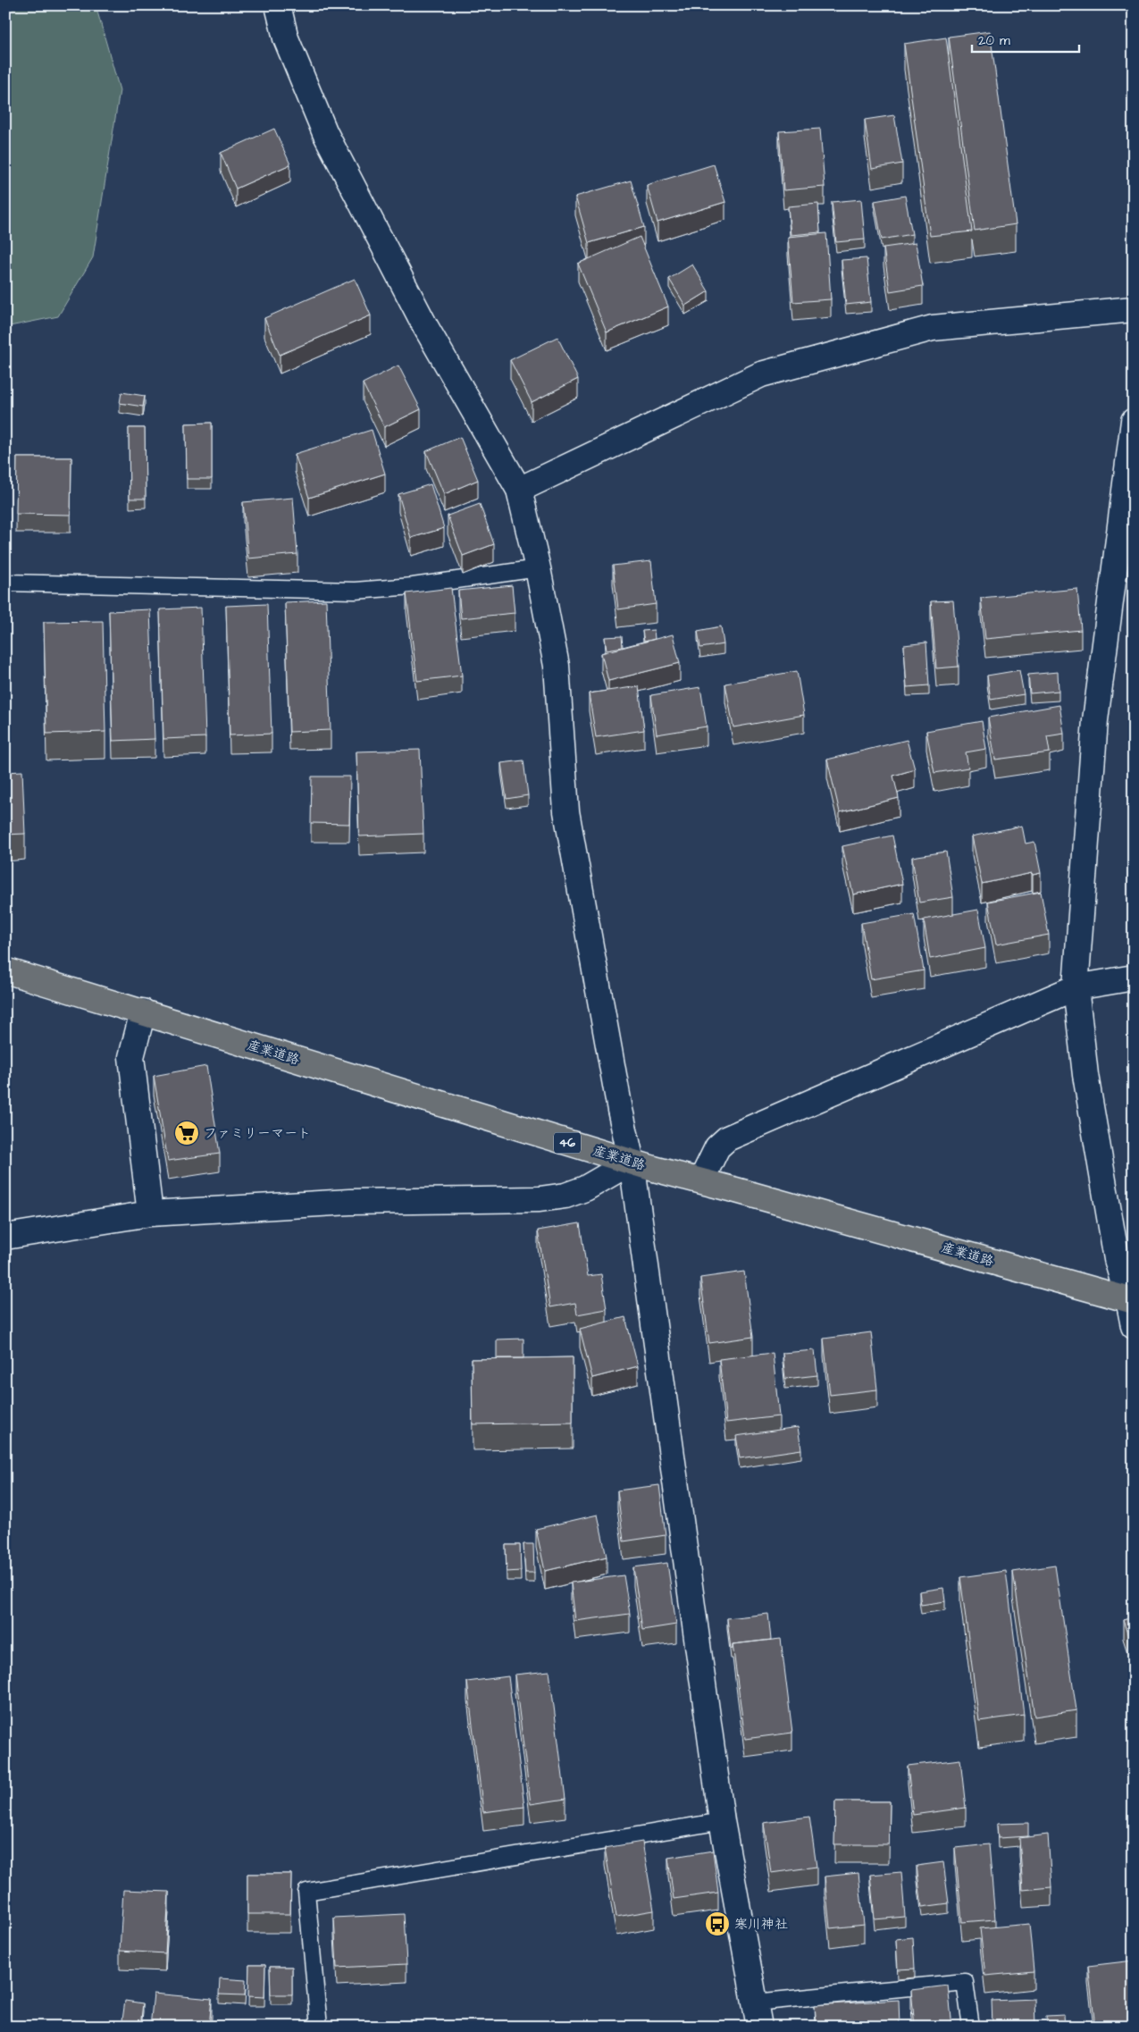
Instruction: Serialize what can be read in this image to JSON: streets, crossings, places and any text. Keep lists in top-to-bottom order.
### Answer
{
  "streets": {
    "main road": ["産業道路", "46"]
  },
  "places": {
    "supermarket": ["ファミリーマート"],
    "bus stop": ["寒川神社"]
  },
  "scale_bar": "20 m"
}
